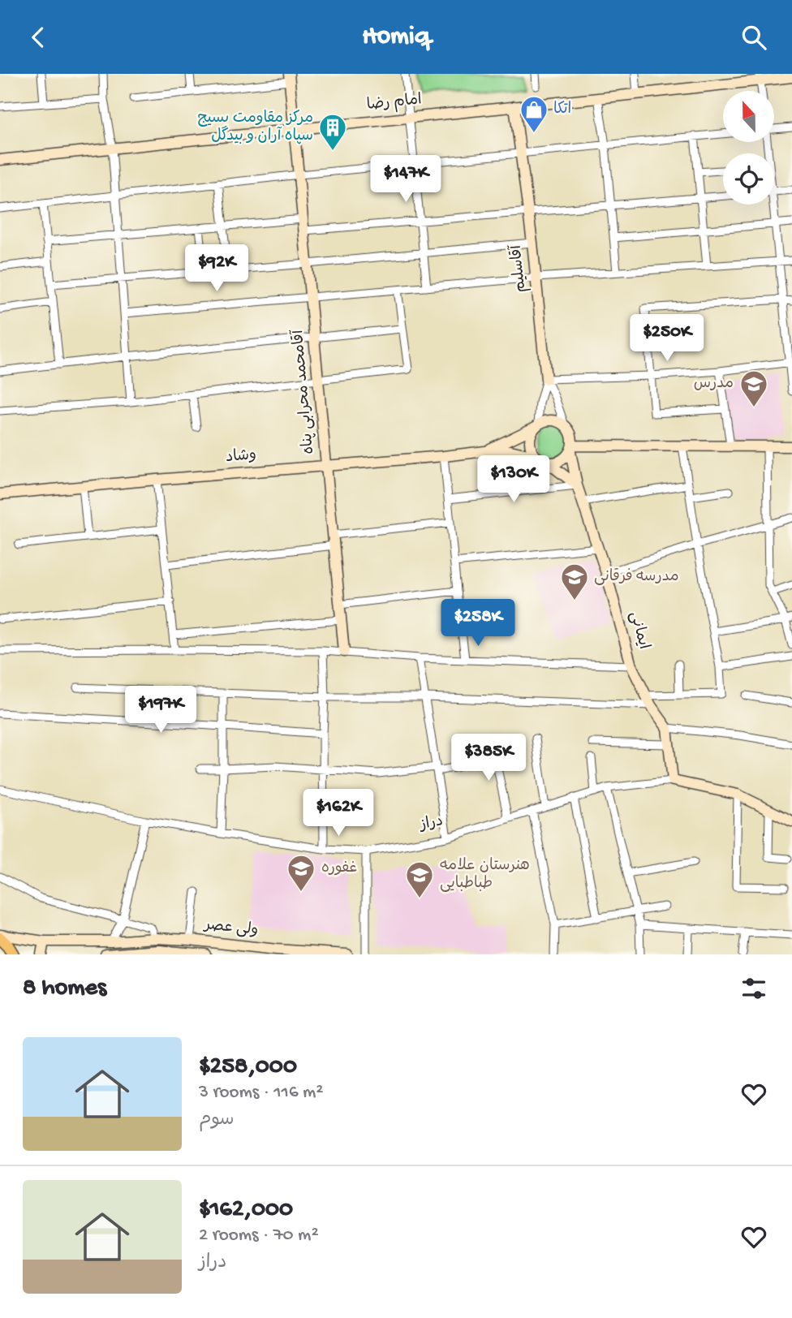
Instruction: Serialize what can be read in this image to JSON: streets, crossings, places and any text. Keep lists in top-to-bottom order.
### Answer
{
  "streets": {
    "street": [
      "امام رضا",
      "آقاسلیم",
      "آقامحمد محرابی پناه",
      "وشاد",
      "ایمانی",
      "دراز",
      "ولی عصر"
    ]
  },
  "crossings": [
    ["امام رضا", "آقاسلیم"],
    ["امام رضا", "آقامحمد محرابی پناه"],
    ["آقاسلیم", "ایمانی"],
    ["آقامحمد محرابی پناه", "وشاد"],
    ["ایمانی", "دراز"]
  ],
  "places": {
    "shop": ["اتکا"],
    "building": ["مرکز مقاومت بسیج سپاه آران و بیدگل"],
    "school or university": [
      "مدرس",
      "مدرسه فرقانی",
      "غفوره",
      "هنرستان علامه طباطبایی"
    ]
  },
  "north": "top",
  "page": {
    "header": "Homiq",
    "price": [
      "$147K",
      "$92K",
      "$250K",
      "$130K",
      "$258K",
      "$197K",
      "$385K",
      "$162K"
    ],
    "heading": "8 homes",
    "list": [
      {
        "name": "$258,000",
        "note": "3 rooms · 116 m² · سوم"
      },
      {
        "name": "$162,000",
        "note": "2 rooms · 70 m² · دراز"
      }
    ]
  }
}
